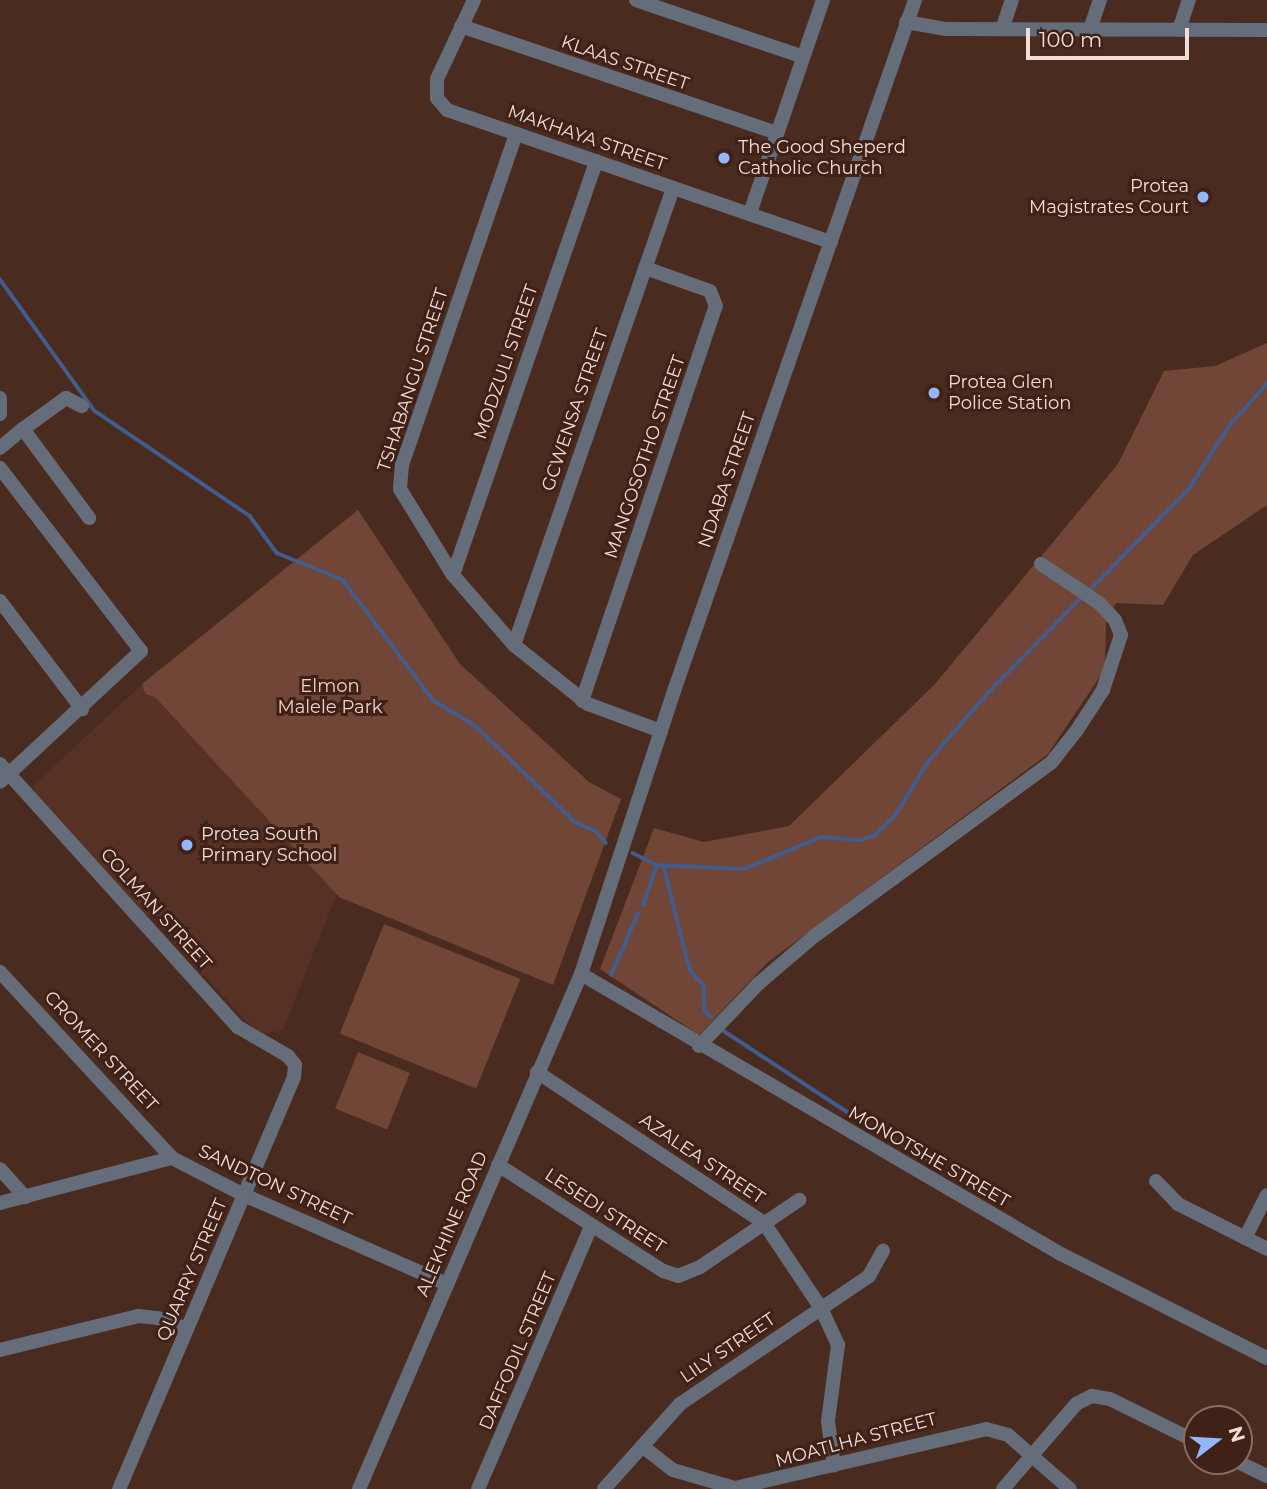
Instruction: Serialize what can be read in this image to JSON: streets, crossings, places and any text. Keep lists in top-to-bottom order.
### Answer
{
  "streets": {
    "street": [
      "KLAAS STREET",
      "MAKHAYA STREET",
      "MODZULI STREET",
      "TSHABANGU STREET",
      "GCWENSA STREET",
      "MANGOSOTHO STREET",
      "NDABA STREET",
      "COLMAN STREET",
      "CROMER STREET",
      "MONOTSHE STREET",
      "AZALEA STREET",
      "SANDTON STREET",
      "LESEDI STREET",
      "ALEKHINE ROAD",
      "QUARRY STREET",
      "LILY STREET",
      "DAFFODIL STREET",
      "MOATLHA STREET"
    ]
  },
  "crossings": [
    ["KLAAS STREET", "MAKHAYA STREET"],
    ["MAKHAYA STREET", "MODZULI STREET"],
    ["MAKHAYA STREET", "TSHABANGU STREET"],
    ["MAKHAYA STREET", "GCWENSA STREET"],
    ["MAKHAYA STREET", "NDABA STREET"],
    ["MODZULI STREET", "TSHABANGU STREET"],
    ["TSHABANGU STREET", "GCWENSA STREET"],
    ["TSHABANGU STREET", "MANGOSOTHO STREET"],
    ["TSHABANGU STREET", "NDABA STREET"],
    ["GCWENSA STREET", "MANGOSOTHO STREET"],
    ["NDABA STREET", "MONOTSHE STREET"],
    ["NDABA STREET", "ALEKHINE ROAD"],
    ["COLMAN STREET", "QUARRY STREET"],
    ["CROMER STREET", "SANDTON STREET"],
    ["MONOTSHE STREET", "ALEKHINE ROAD"],
    ["AZALEA STREET", "LESEDI STREET"],
    ["AZALEA STREET", "ALEKHINE ROAD"],
    ["AZALEA STREET", "LILY STREET"],
    ["AZALEA STREET", "MOATLHA STREET"],
    ["SANDTON STREET", "ALEKHINE ROAD"],
    ["SANDTON STREET", "QUARRY STREET"],
    ["LESEDI STREET", "ALEKHINE ROAD"],
    ["LESEDI STREET", "DAFFODIL STREET"],
    ["LILY STREET", "MOATLHA STREET"]
  ],
  "parks": ["Elmon Malele Park"],
  "places": [
    "The Good Sheperd Catholic Church",
    "Protea Magistrates Court",
    "Protea Glen Police Station",
    "Protea South Primary School"
  ],
  "scale_bar": "100 m",
  "north": "right"
}
